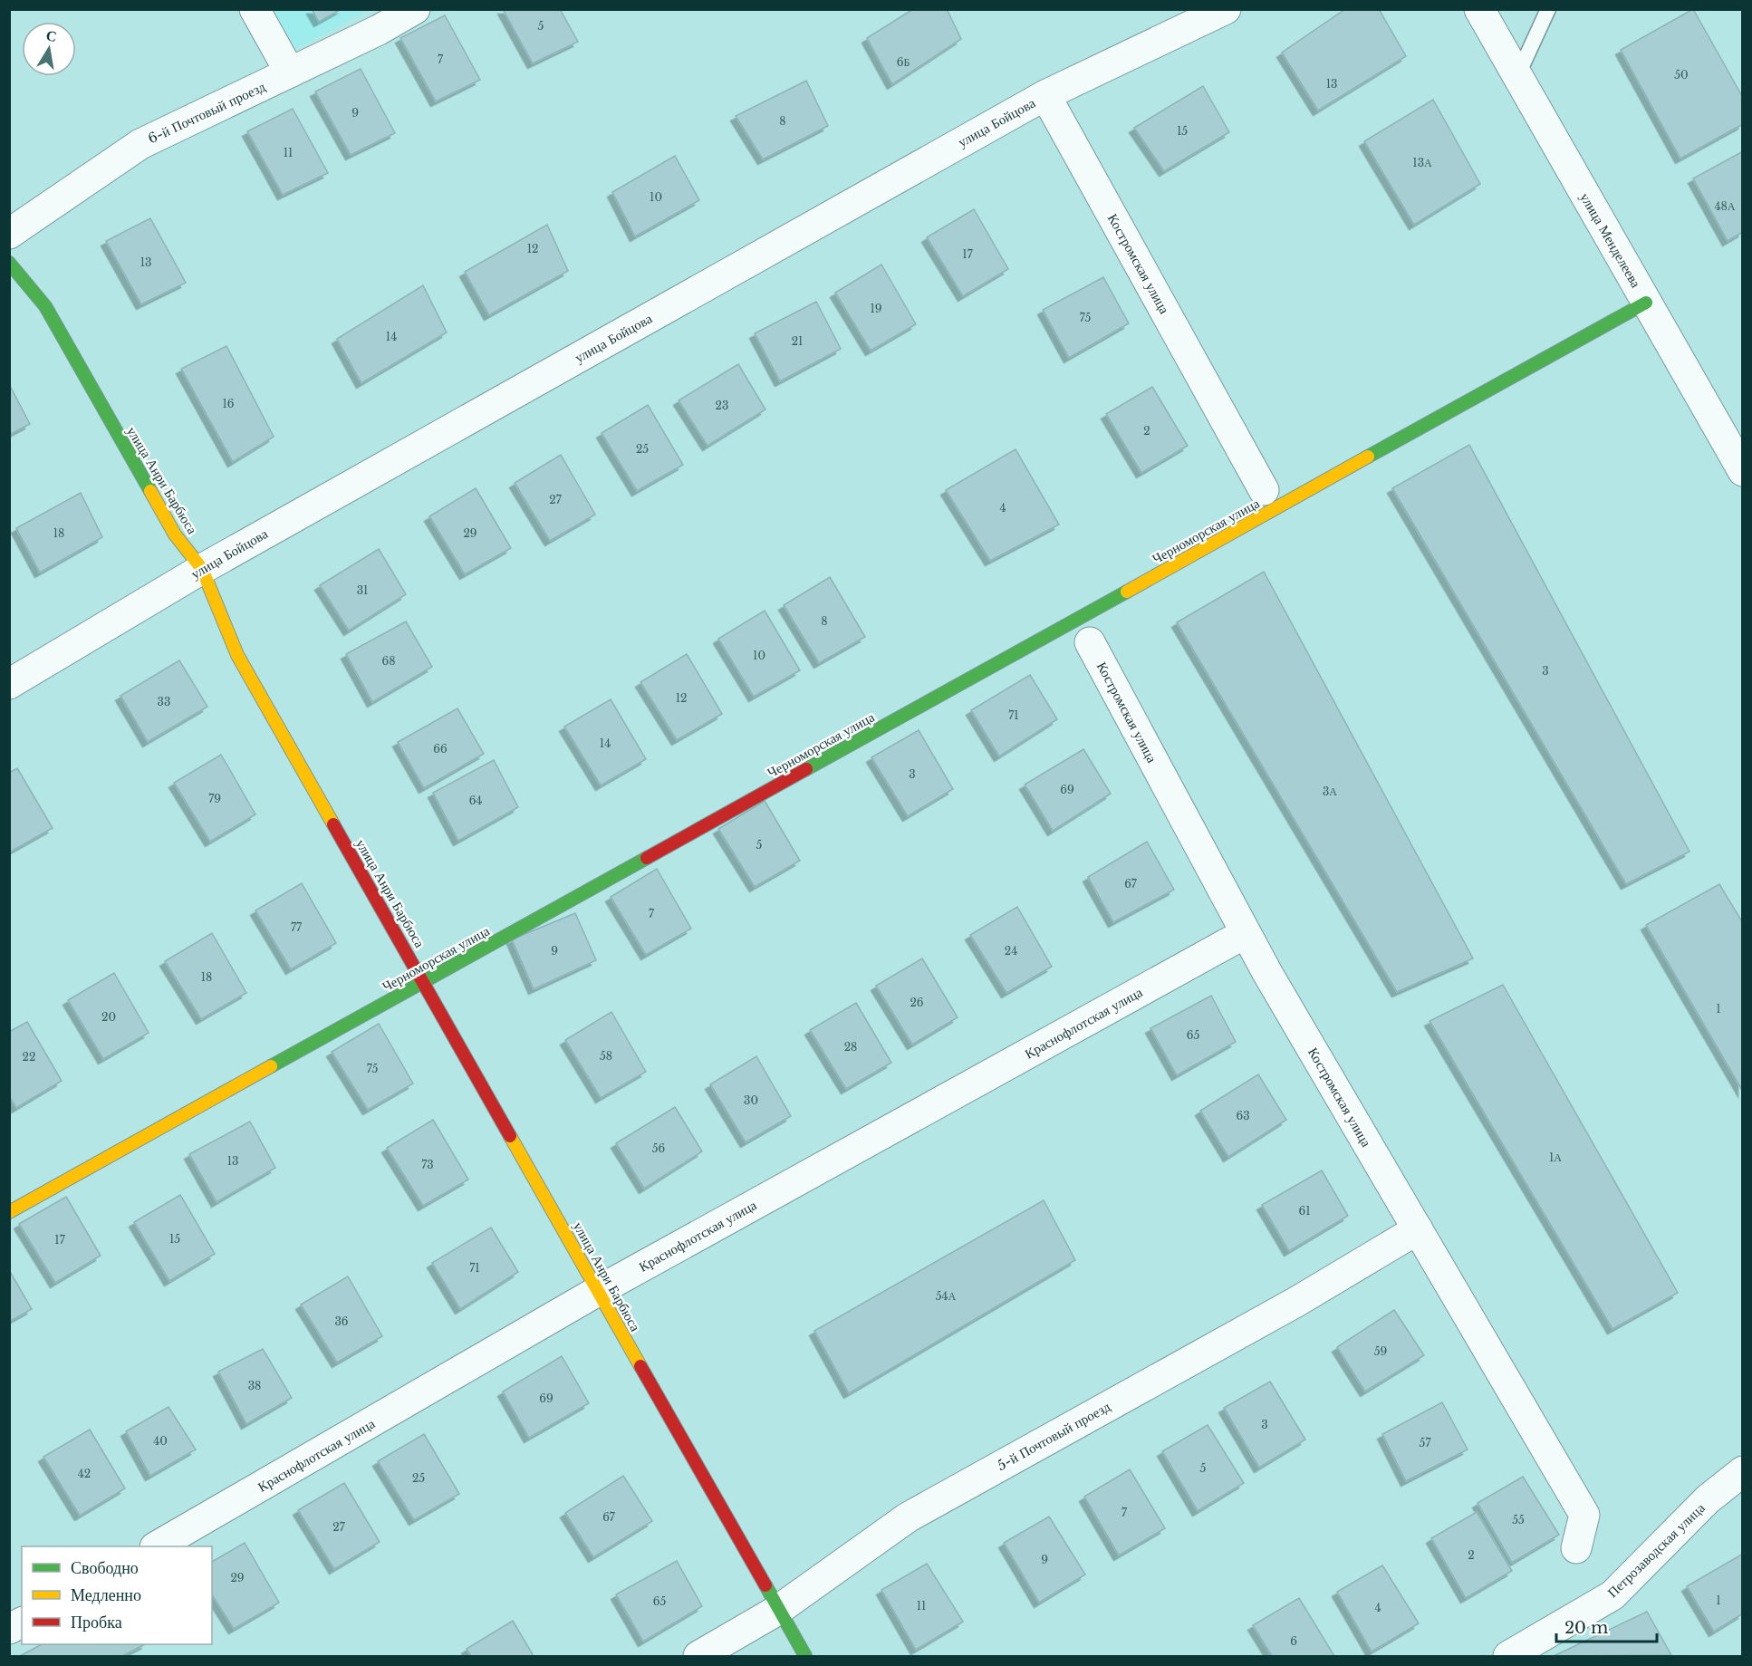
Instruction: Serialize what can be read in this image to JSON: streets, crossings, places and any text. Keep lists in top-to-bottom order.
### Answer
{
  "streets": {
    "street": [
      "6-й Почтовый проезд",
      "улица Бойцова",
      "улица Менделеева",
      "Костромская улица",
      "улица Анри Барбюса",
      "Черноморская улица",
      "Краснофлотская улица",
      "5-й Почтовый проезд",
      "Петрозаводская улица"
    ]
  },
  "crossings": [
    ["улица Бойцова", "Костромская улица"],
    ["улица Бойцова", "улица Анри Барбюса"],
    ["улица Менделеева", "Черноморская улица"],
    ["Костромская улица", "Краснофлотская улица"],
    ["Костромская улица", "5-й Почтовый проезд"],
    ["улица Анри Барбюса", "Черноморская улица"],
    ["улица Анри Барбюса", "Краснофлотская улица"],
    ["улица Анри Барбюса", "5-й Почтовый проезд"]
  ],
  "house_numbers": [
    "5",
    "7",
    "6Б",
    "50",
    "13",
    "9",
    "8",
    "15",
    "11",
    "13А",
    "10",
    "48А",
    "12",
    "17",
    "13",
    "19",
    "75",
    "14",
    "21",
    "16",
    "23",
    "2",
    "25",
    "27",
    "4",
    "18",
    "29",
    "31",
    "8",
    "10",
    "68",
    "3",
    "12",
    "33",
    "71",
    "14",
    "66",
    "3",
    "69",
    "3А",
    "79",
    "64",
    "5",
    "67",
    "7",
    "77",
    "9",
    "24",
    "18",
    "26",
    "1",
    "20",
    "65",
    "28",
    "58",
    "22",
    "75",
    "30",
    "63",
    "56",
    "1А",
    "13",
    "73",
    "61",
    "15",
    "17",
    "71",
    "54А",
    "36",
    "59",
    "38",
    "69",
    "3",
    "40",
    "57",
    "5",
    "42",
    "25",
    "7",
    "67",
    "55",
    "27",
    "2",
    "9",
    "29",
    "1",
    "65",
    "11",
    "4",
    "6"
  ],
  "legend": ["Свободно", "Медленно", "Пробка"],
  "scale_bar": "20 m",
  "north": "top"
}
